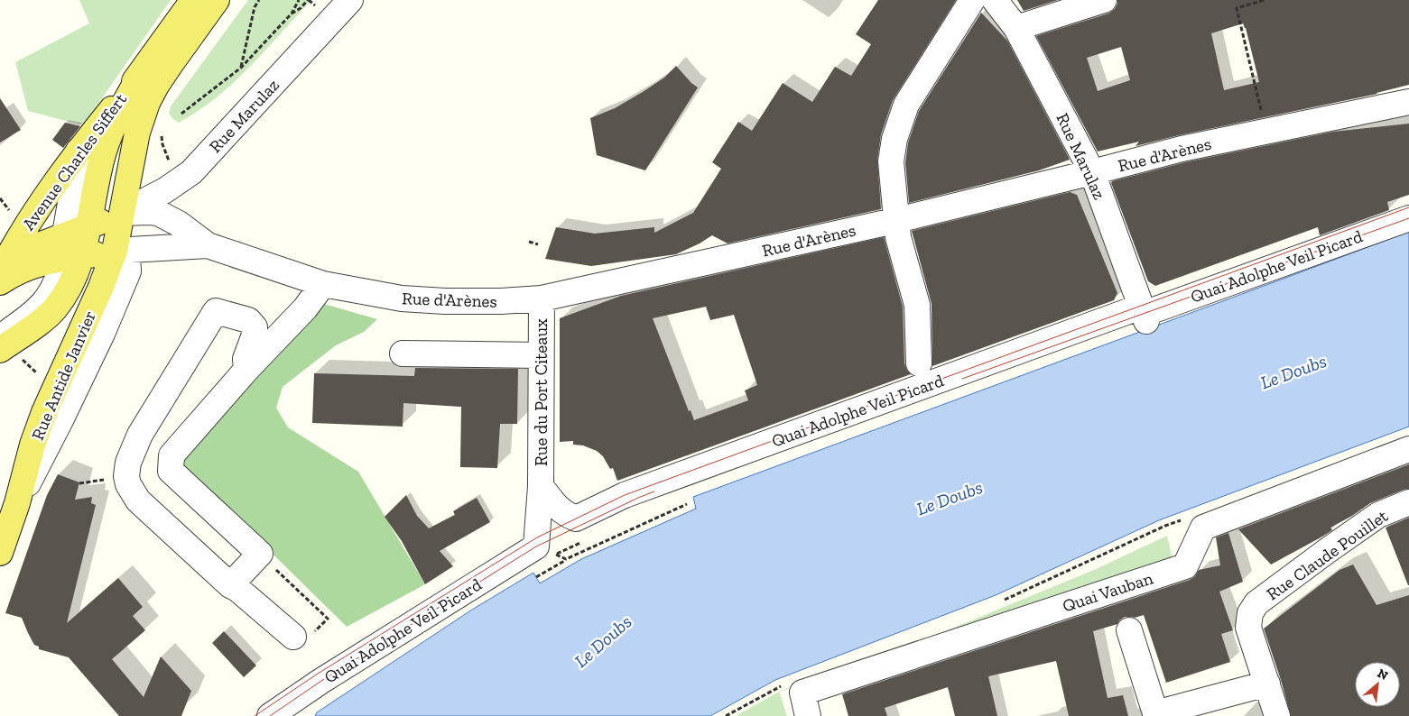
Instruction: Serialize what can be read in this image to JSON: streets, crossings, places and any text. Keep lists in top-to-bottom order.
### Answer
{
  "streets": {
    "main road": ["Avenue Charles Siffert", "Rue Antide Janvier"],
    "street": [
      "Rue Marulaz",
      "Rue d'Arènes",
      "Quai Adolphe Veil Picard",
      "Rue du Port Citeaux",
      "Rue Claude Pouillet",
      "Quai Vauban"
    ]
  },
  "crossings": [
    ["Rue Marulaz", "Rue d'Arènes"],
    ["Rue Marulaz", "Avenue Charles Siffert"],
    ["Rue Marulaz", "Quai Adolphe Veil Picard"],
    ["Rue d'Arènes", "Avenue Charles Siffert"],
    ["Rue d'Arènes", "Rue Antide Janvier"],
    ["Rue d'Arènes", "Rue du Port Citeaux"],
    ["Avenue Charles Siffert", "Rue Antide Janvier"],
    ["Quai Adolphe Veil Picard", "Rue du Port Citeaux"]
  ],
  "water": ["Le Doubs"],
  "north": "top right"
}
